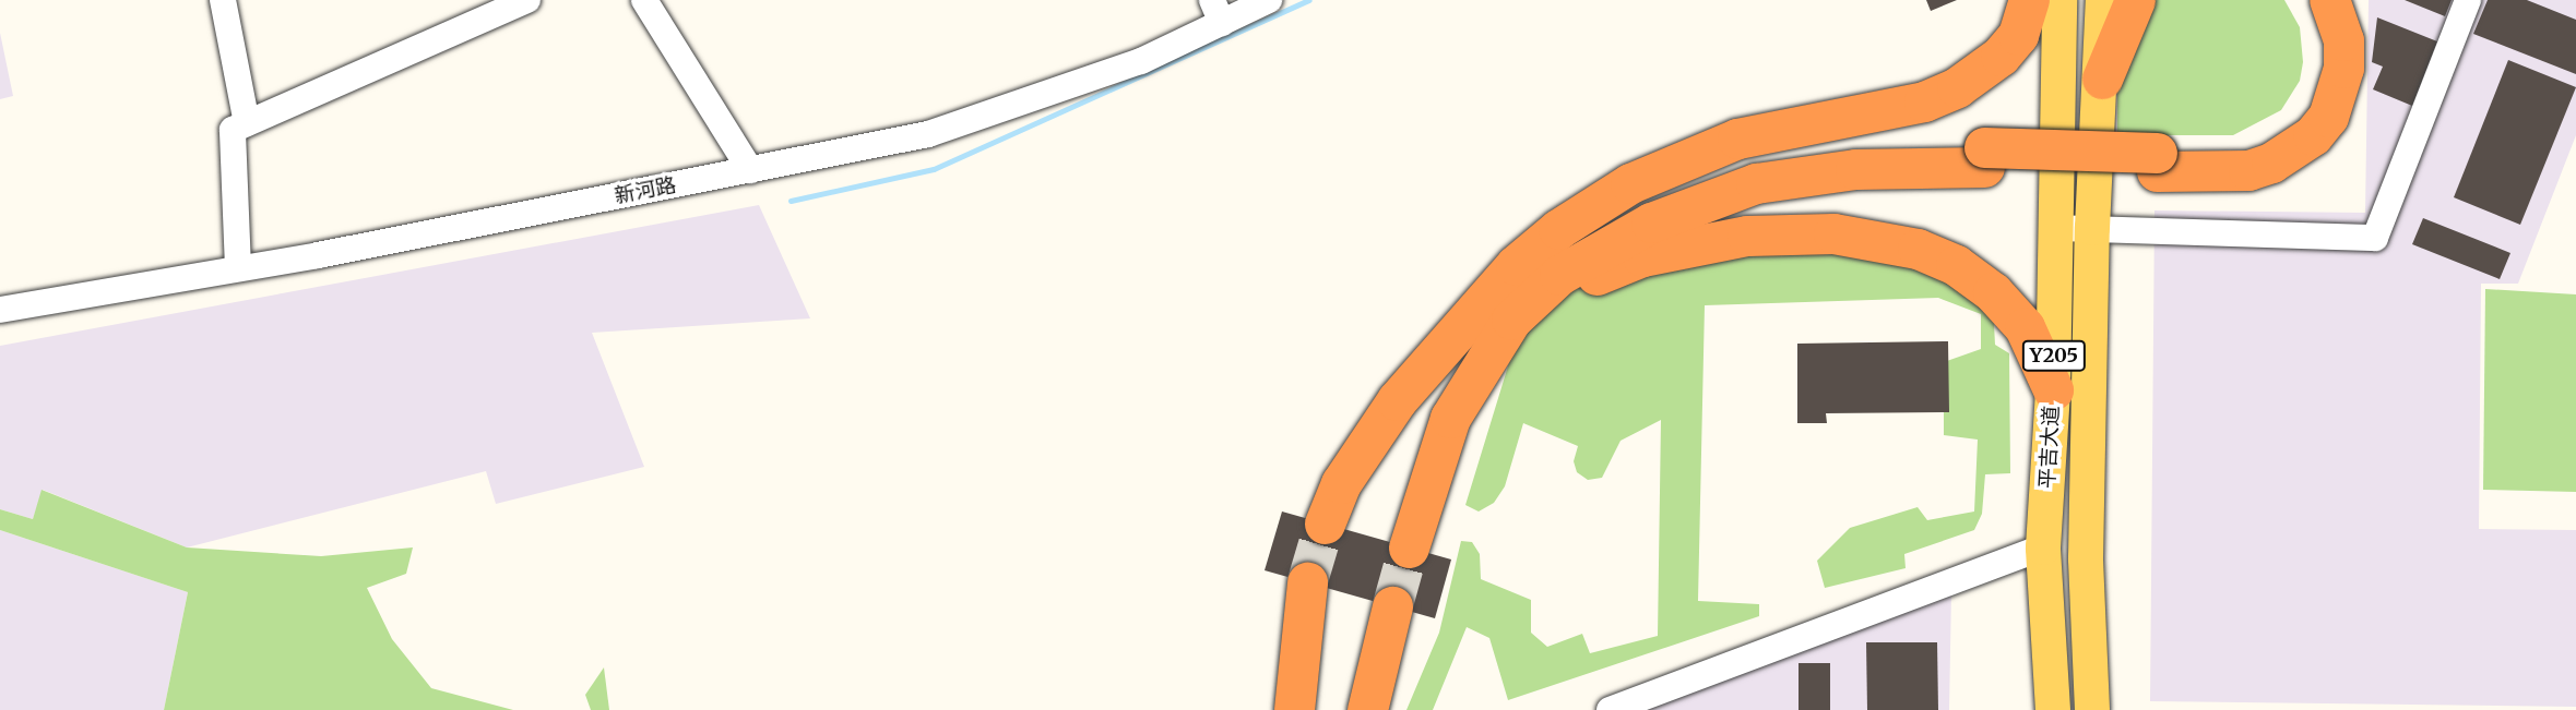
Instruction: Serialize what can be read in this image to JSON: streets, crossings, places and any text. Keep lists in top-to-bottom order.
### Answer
{
  "streets": {
    "main road": ["Y205", "平吉大道"],
    "street": ["新河路"]
  }
}
